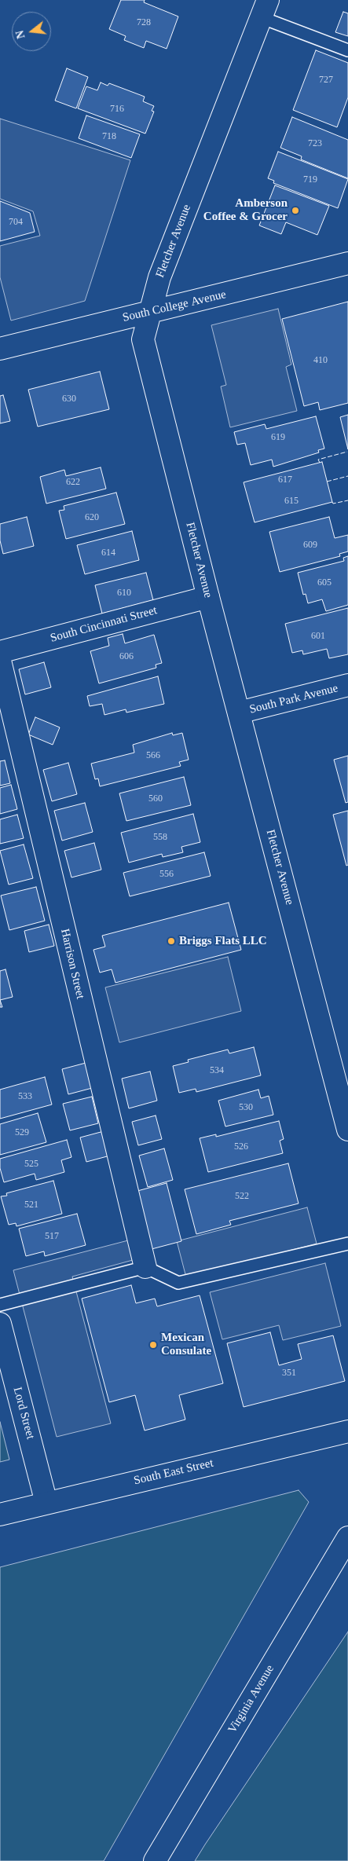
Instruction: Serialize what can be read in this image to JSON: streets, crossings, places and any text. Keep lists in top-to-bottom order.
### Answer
{
  "streets": {
    "main road": [
      "Fletcher Avenue",
      "South College Avenue",
      "South Cincinnati Street",
      "South Park Avenue",
      "Harrison Street",
      "Lord Street",
      "South East Street",
      "Virginia Avenue"
    ]
  },
  "crossings": [
    ["Fletcher Avenue", "South College Avenue"],
    ["Fletcher Avenue", "South Cincinnati Street"],
    ["Fletcher Avenue", "South Park Avenue"],
    ["Lord Street", "South East Street"]
  ],
  "places": ["Amberson Coffee & Grocer", "Briggs Flats LLC", "Mexican Consulate"],
  "house_numbers": [
    "728",
    "727",
    "716",
    "718",
    "723",
    "719",
    "704",
    "410",
    "630",
    "619",
    "617",
    "622",
    "615",
    "620",
    "609",
    "614",
    "605",
    "610",
    "601",
    "606",
    "566",
    "560",
    "558",
    "556",
    "534",
    "533",
    "530",
    "529",
    "526",
    "525",
    "522",
    "521",
    "517",
    "351"
  ],
  "north": "left"
}
